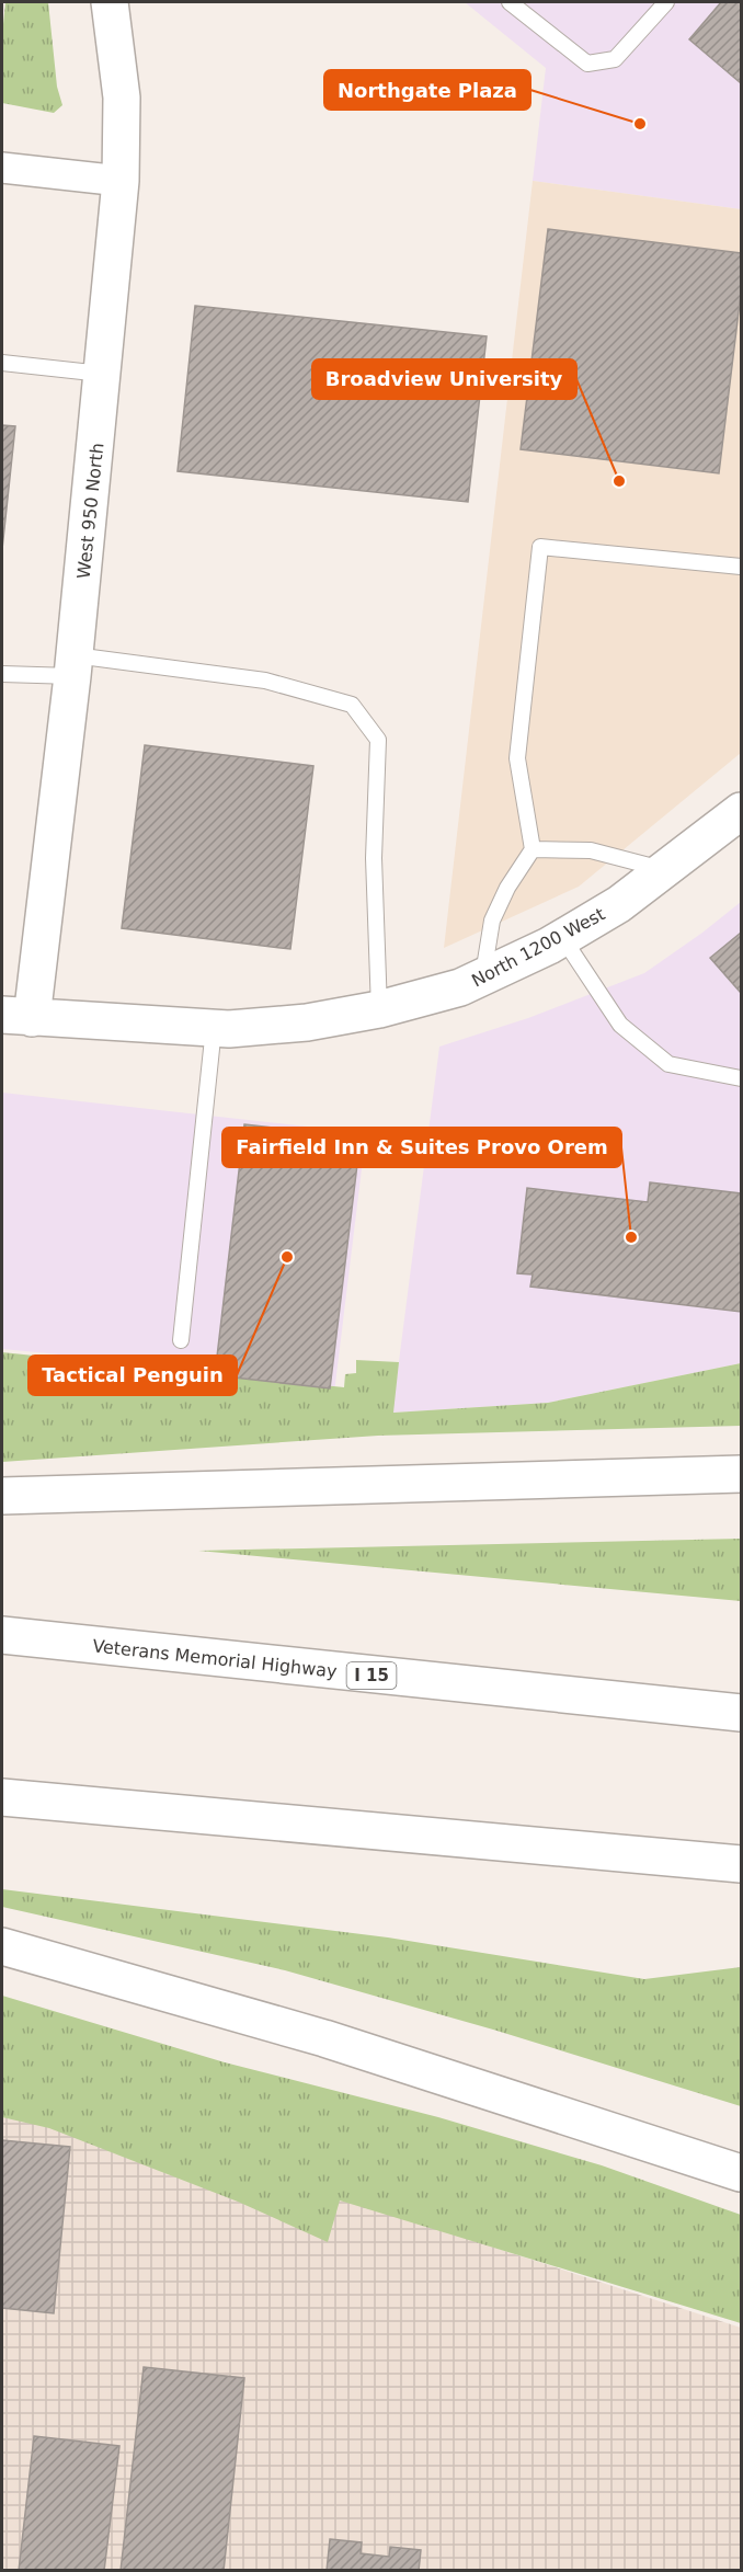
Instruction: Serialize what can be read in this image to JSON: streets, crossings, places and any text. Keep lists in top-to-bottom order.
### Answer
{
  "streets": {
    "main road": [
      "West 950 North",
      "North 1200 West",
      "Veterans Memorial Highway",
      "I 15"
    ]
  },
  "crossings": [
    ["West 950 North", "North 1200 West"]
  ],
  "places": [
    "Northgate Plaza",
    "Broadview University",
    "Fairfield Inn & Suites Provo Orem",
    "Tactical Penguin"
  ]
}
